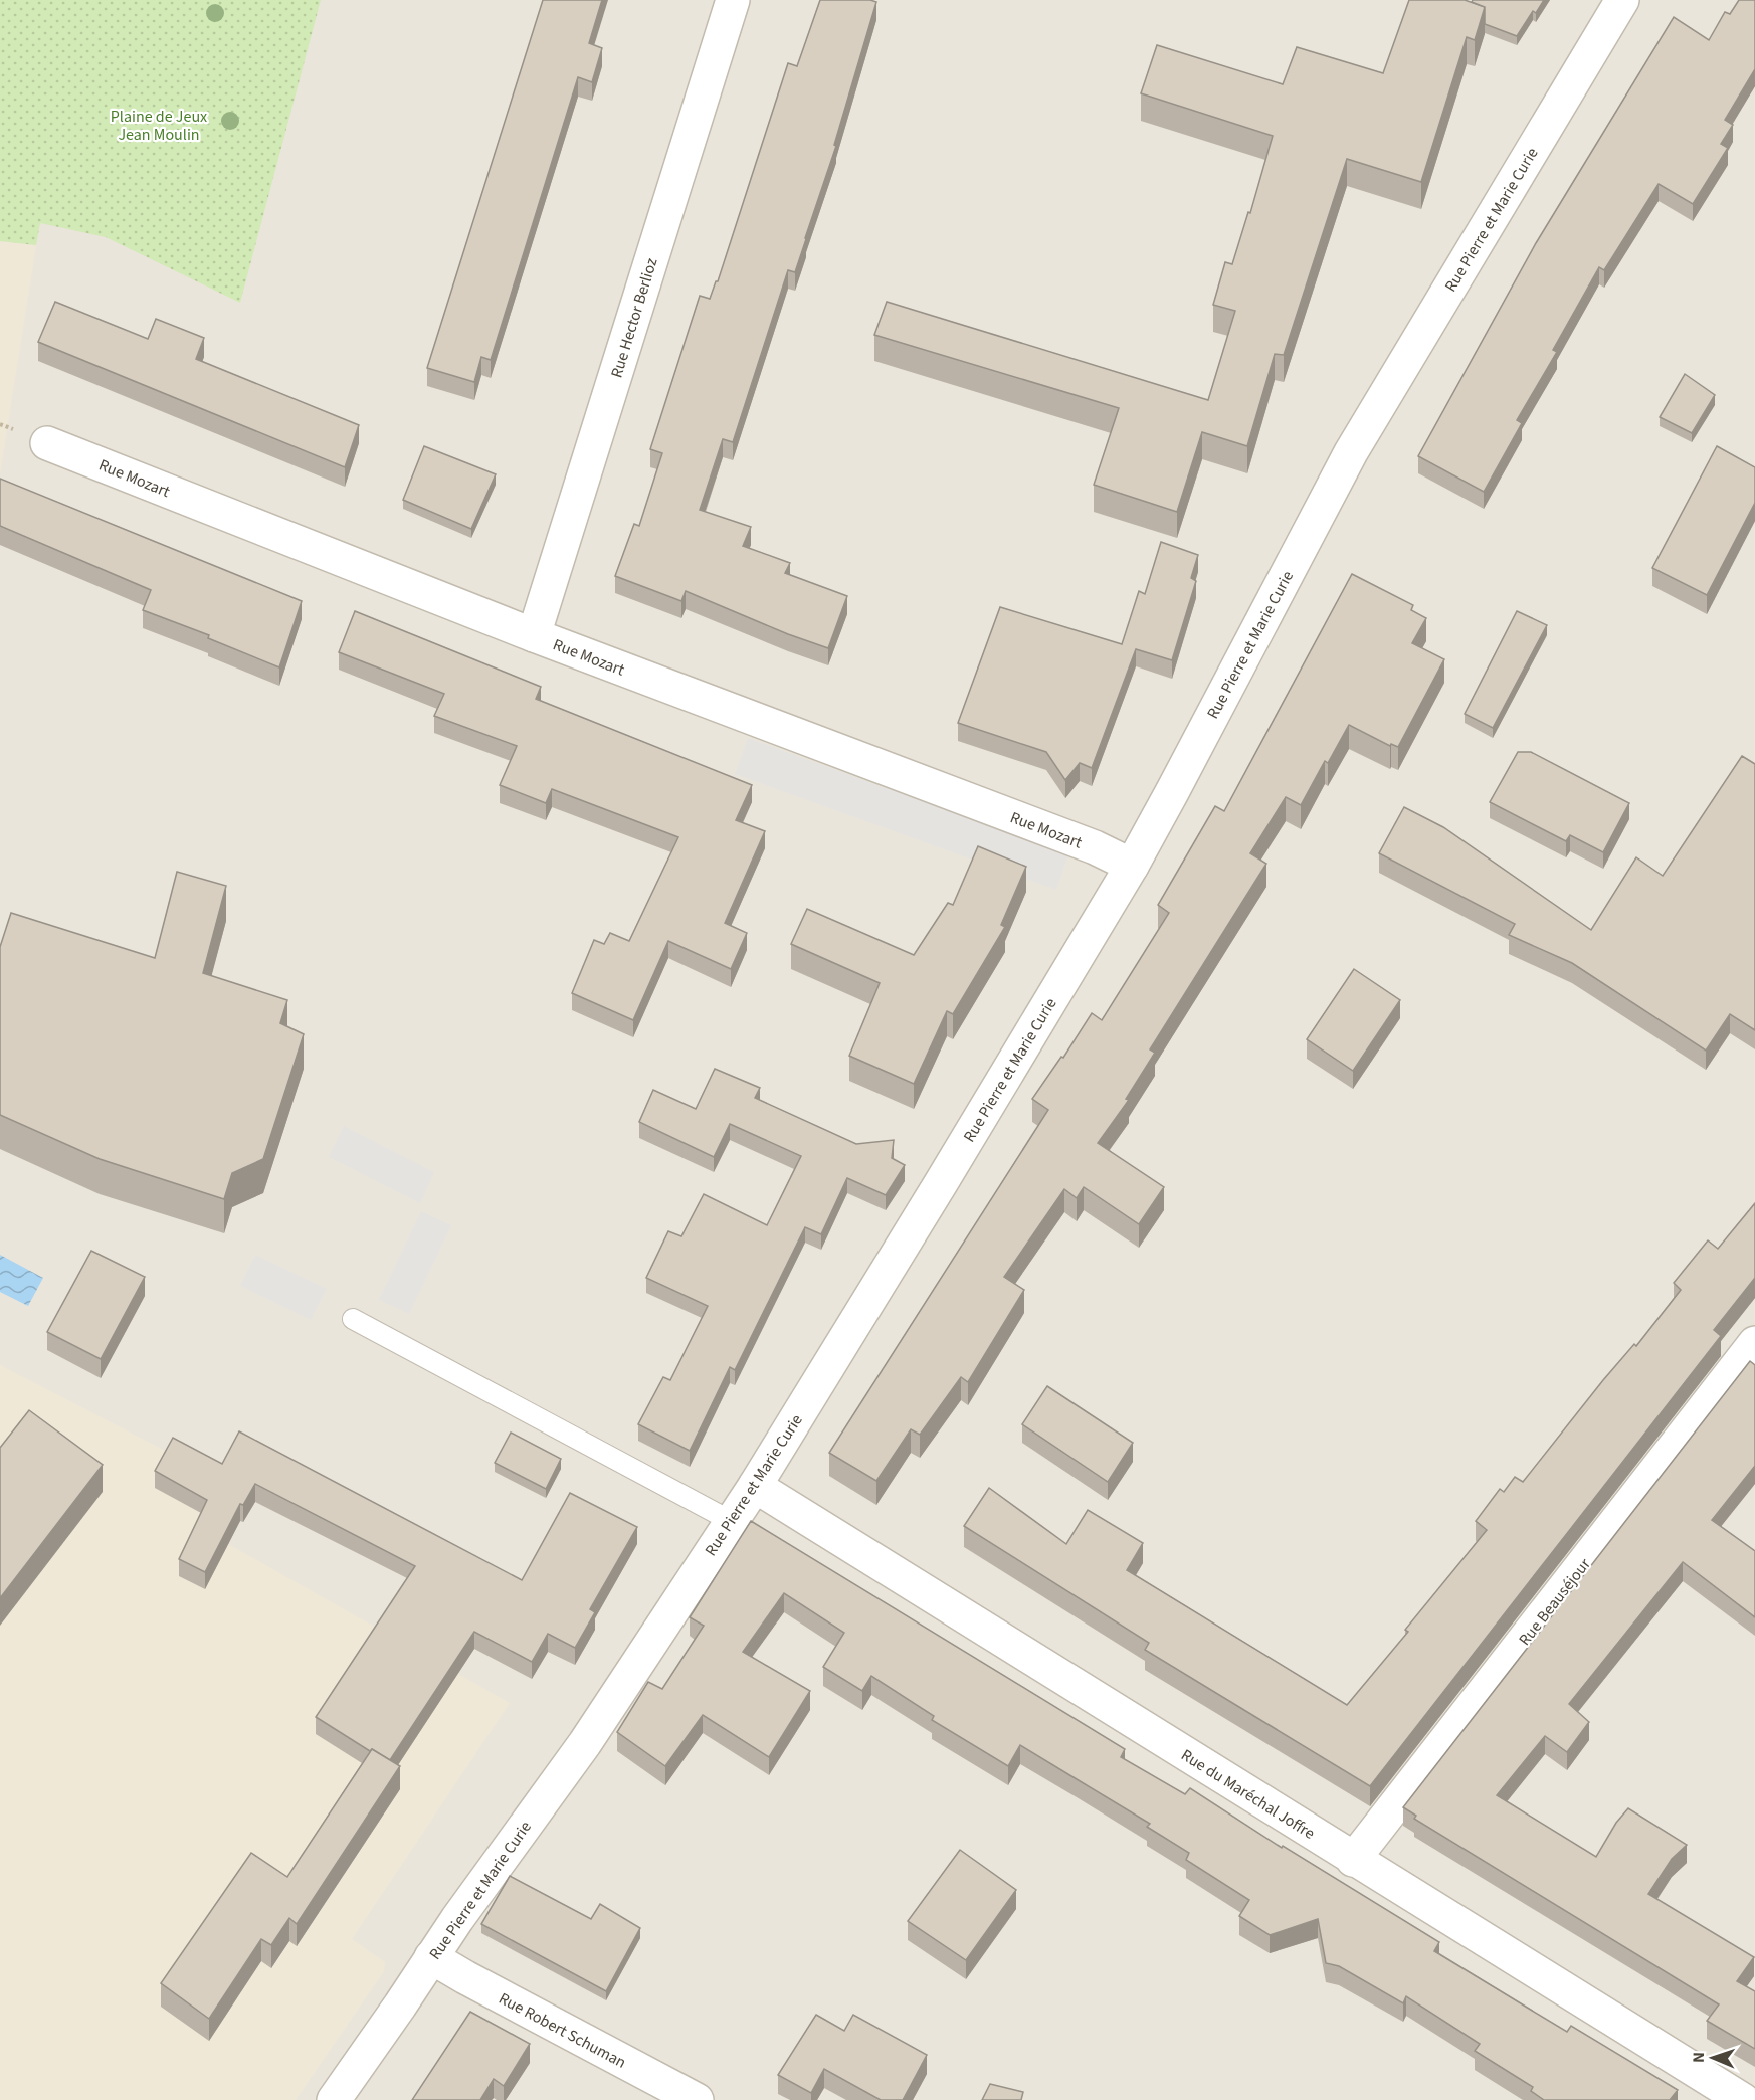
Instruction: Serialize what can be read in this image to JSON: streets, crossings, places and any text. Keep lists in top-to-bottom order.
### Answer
{
  "streets": {
    "street": [
      "Rue Pierre et Marie Curie",
      "Rue Hector Berlioz",
      "Rue Mozart",
      "Rue Beauséjour",
      "Rue du Maréchal Joffre",
      "Rue Robert Schuman"
    ]
  },
  "crossings": [
    ["Rue Pierre et Marie Curie", "Rue Mozart"],
    ["Rue Pierre et Marie Curie", "Rue du Maréchal Joffre"],
    ["Rue Pierre et Marie Curie", "Rue Robert Schuman"],
    ["Rue Hector Berlioz", "Rue Mozart"],
    ["Rue Beauséjour", "Rue du Maréchal Joffre"]
  ],
  "parks": ["Plaine de Jeux Jean Moulin"],
  "north": "left"
}
